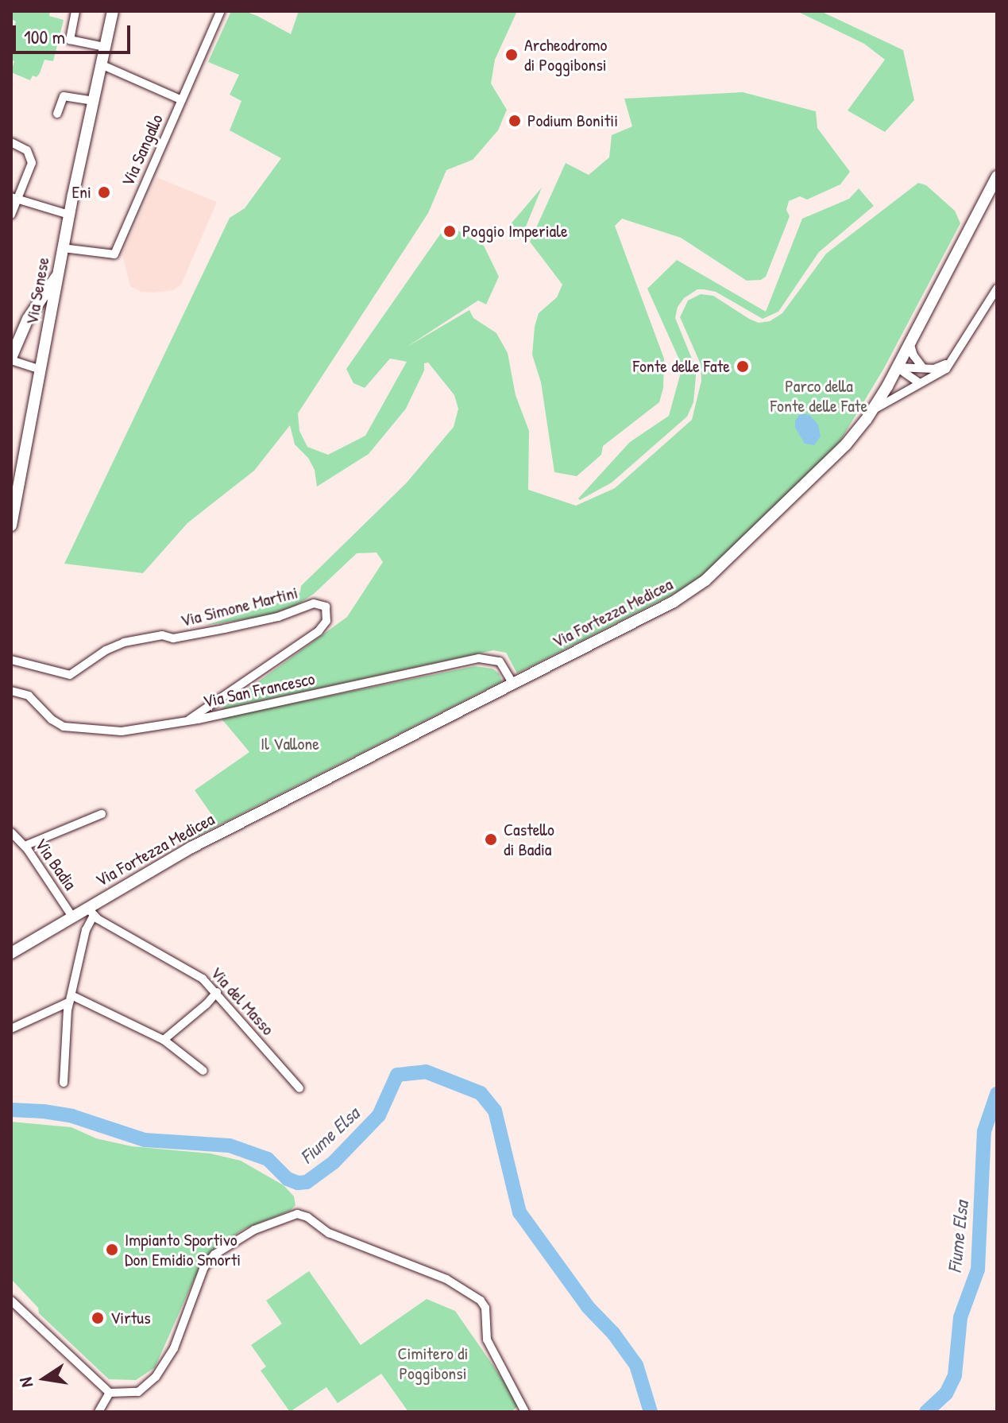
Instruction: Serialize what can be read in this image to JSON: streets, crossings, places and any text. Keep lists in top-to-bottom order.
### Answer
{
  "streets": {
    "main road": ["Via Senese", "Via Fortezza Medicea"],
    "street": [
      "Via Sangallo",
      "Via Simone Martini",
      "Via San Francesco",
      "Via Badia",
      "Via del Masso"
    ]
  },
  "crossings": [
    ["Via Sangallo", "Via Senese"],
    ["Via Simone Martini", "Via San Francesco"],
    ["Via Fortezza Medicea", "Via San Francesco"],
    ["Via Fortezza Medicea", "Via Badia"],
    ["Via Fortezza Medicea", "Via del Masso"]
  ],
  "water": ["Fiume Elsa"],
  "parks": ["Parco della Fonte delle Fate", "Il Vallone", "Cimitero di Poggibonsi"],
  "places": [
    "Archeodromo di Poggibonsi",
    "Podium Bonitii",
    "Eni",
    "Poggio Imperiale",
    "Fonte delle Fate",
    "Castello di Badia",
    "Impianto Sportivo Don Emidio Smorti",
    "Virtus"
  ],
  "scale_bar": "100 m",
  "north": "left"
}
